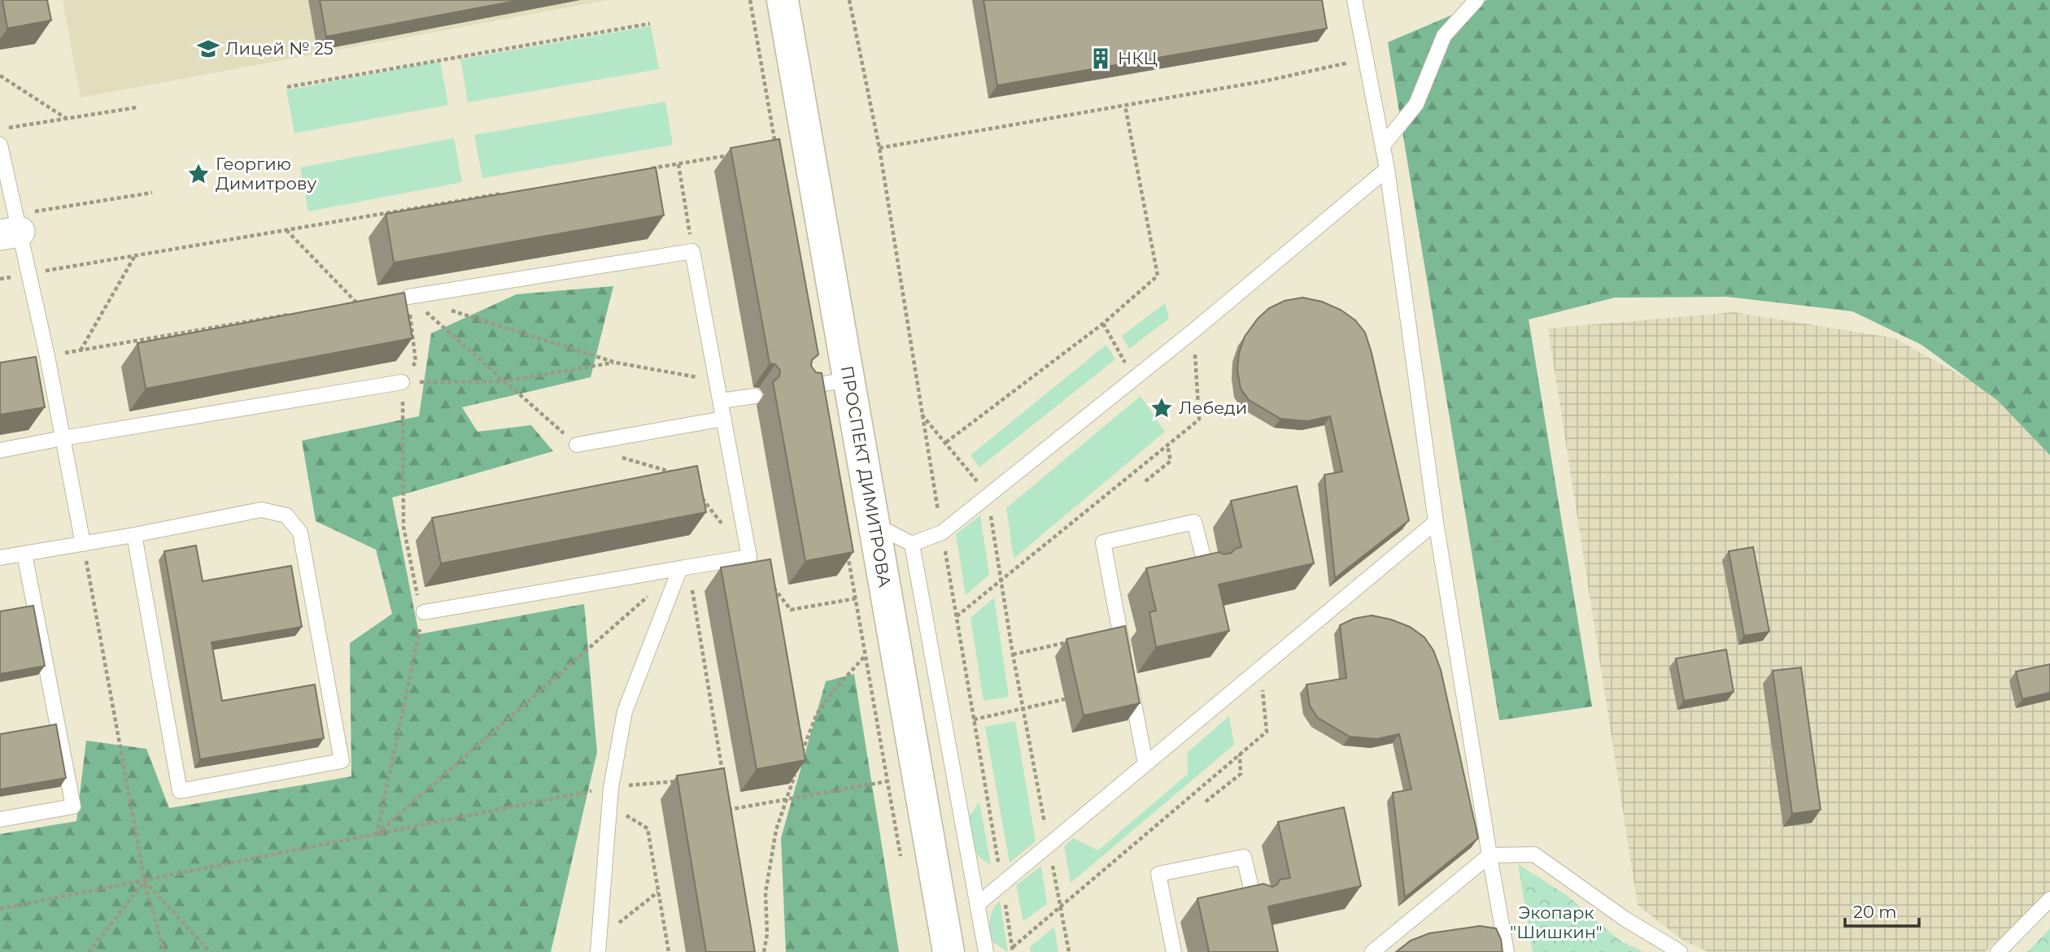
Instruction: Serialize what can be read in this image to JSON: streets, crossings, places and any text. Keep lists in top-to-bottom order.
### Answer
{
  "streets": {
    "main road": ["ПРОСПЕКТ ДИМИТРОВА"]
  },
  "parks": ["Экопарк \"Шишкин\""],
  "places": {
    "school or university": ["Лицей № 25"],
    "building": ["НКЦ"],
    "place": ["Георгию Димитрову", "Лебеди"]
  },
  "scale_bar": "20 m"
}
